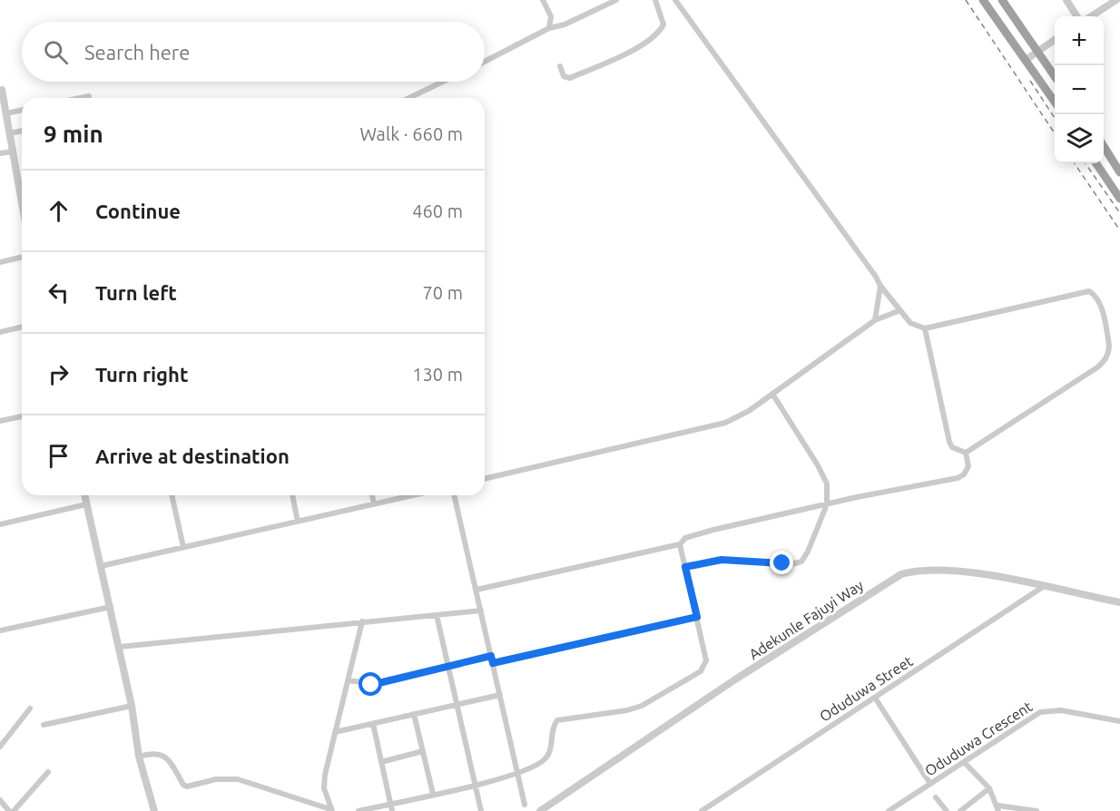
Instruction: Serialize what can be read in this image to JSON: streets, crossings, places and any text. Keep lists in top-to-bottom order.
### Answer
{
  "streets": {
    "street": ["Adekunle Fajuyi Way", "Oduduwa Street", "Oduduwa Crescent"]
  },
  "crossings": [
    ["Adekunle Fajuyi Way", "Oduduwa Street"]
  ],
  "page": {
    "map_buttons": ["+", "−"],
    "search": "Search here",
    "heading": ["9 min", "Walk · 660 m"],
    "list": [
      ["Continue", "460 m"],
      ["Turn left", "70 m"],
      ["Turn right", "130 m"],
      "Arrive at destination"
    ]
  }
}
